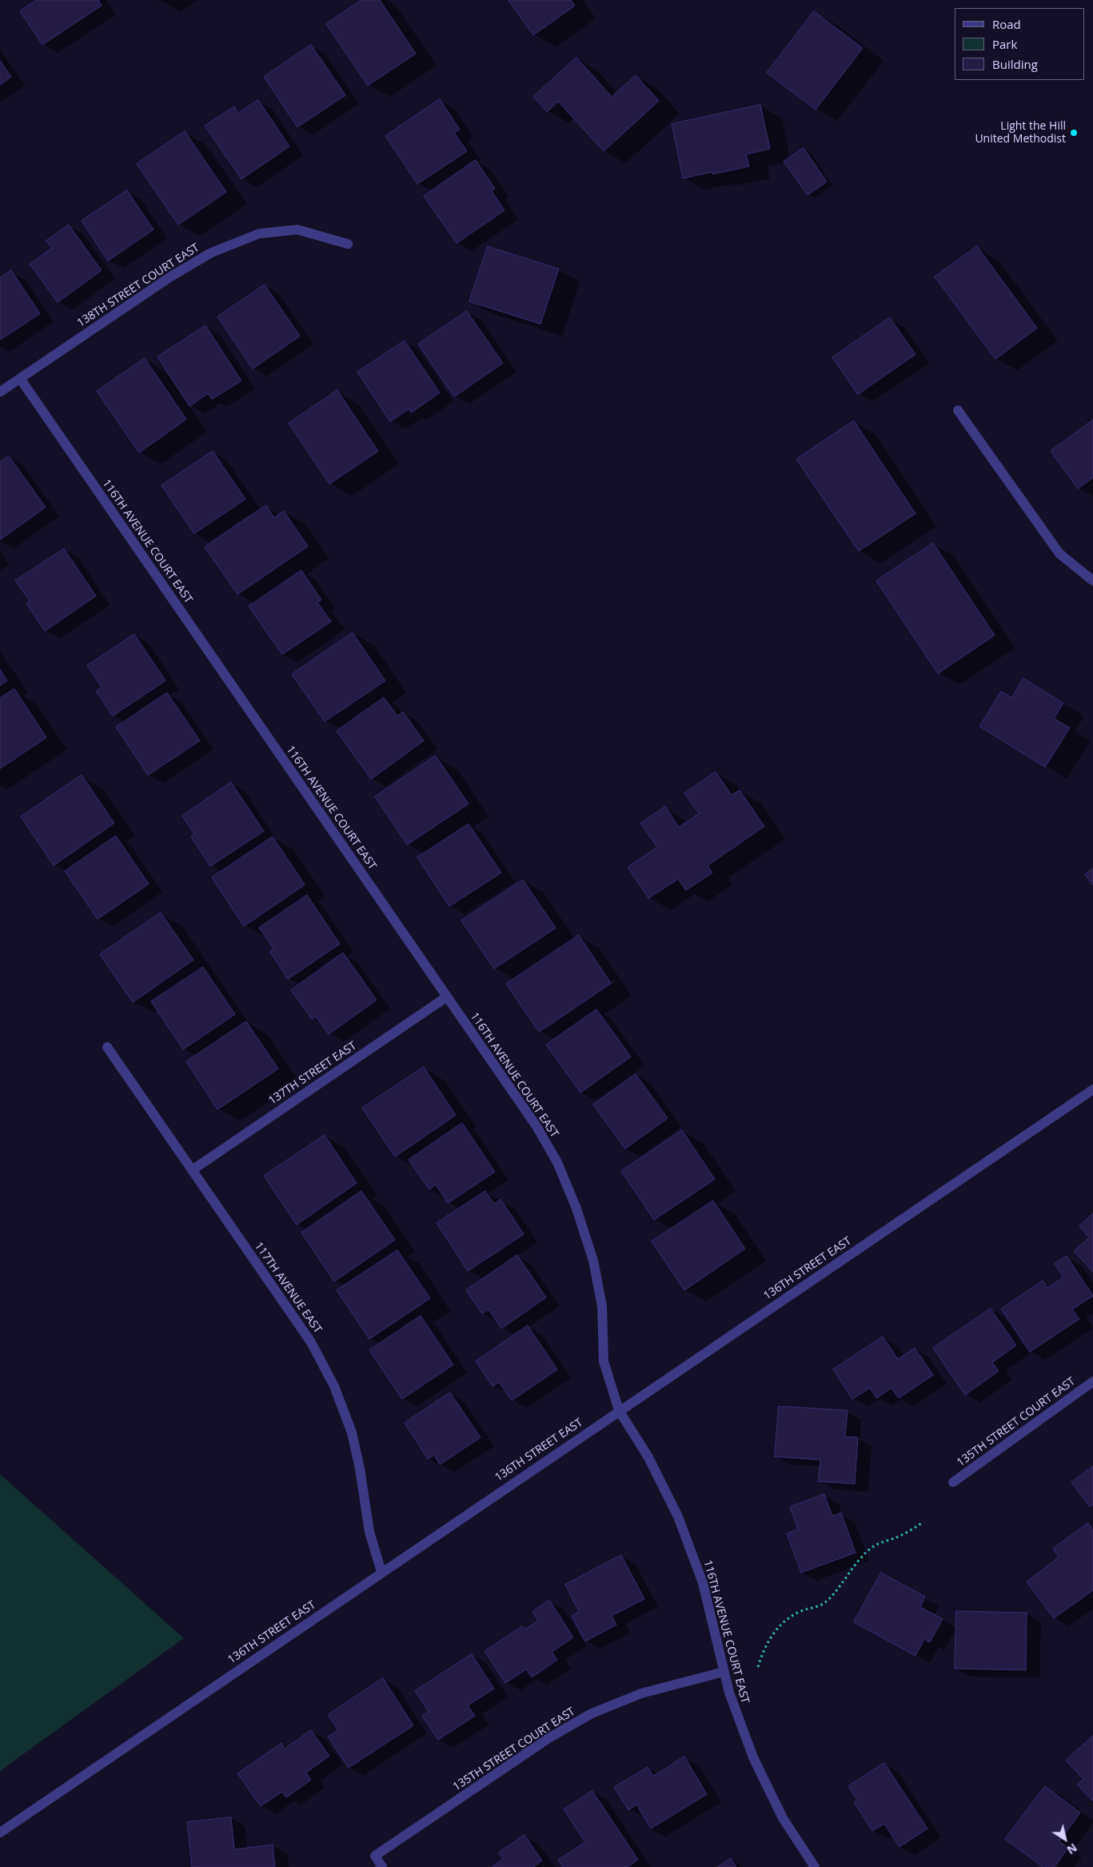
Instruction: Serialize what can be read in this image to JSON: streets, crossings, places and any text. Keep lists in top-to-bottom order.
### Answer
{
  "streets": {
    "street": [
      "138TH STREET COURT EAST",
      "116TH AVENUE COURT EAST",
      "137TH STREET EAST",
      "136TH STREET EAST",
      "117TH AVENUE EAST",
      "135TH STREET COURT EAST"
    ]
  },
  "crossings": [
    ["138TH STREET COURT EAST", "116TH AVENUE COURT EAST"],
    ["116TH AVENUE COURT EAST", "137TH STREET EAST"],
    ["116TH AVENUE COURT EAST", "136TH STREET EAST"],
    ["116TH AVENUE COURT EAST", "135TH STREET COURT EAST"],
    ["137TH STREET EAST", "117TH AVENUE EAST"],
    ["136TH STREET EAST", "117TH AVENUE EAST"]
  ],
  "places": ["Light the Hill United Methodist"],
  "legend": ["Road", "Park", "Building"],
  "north": "bottom right"
}
